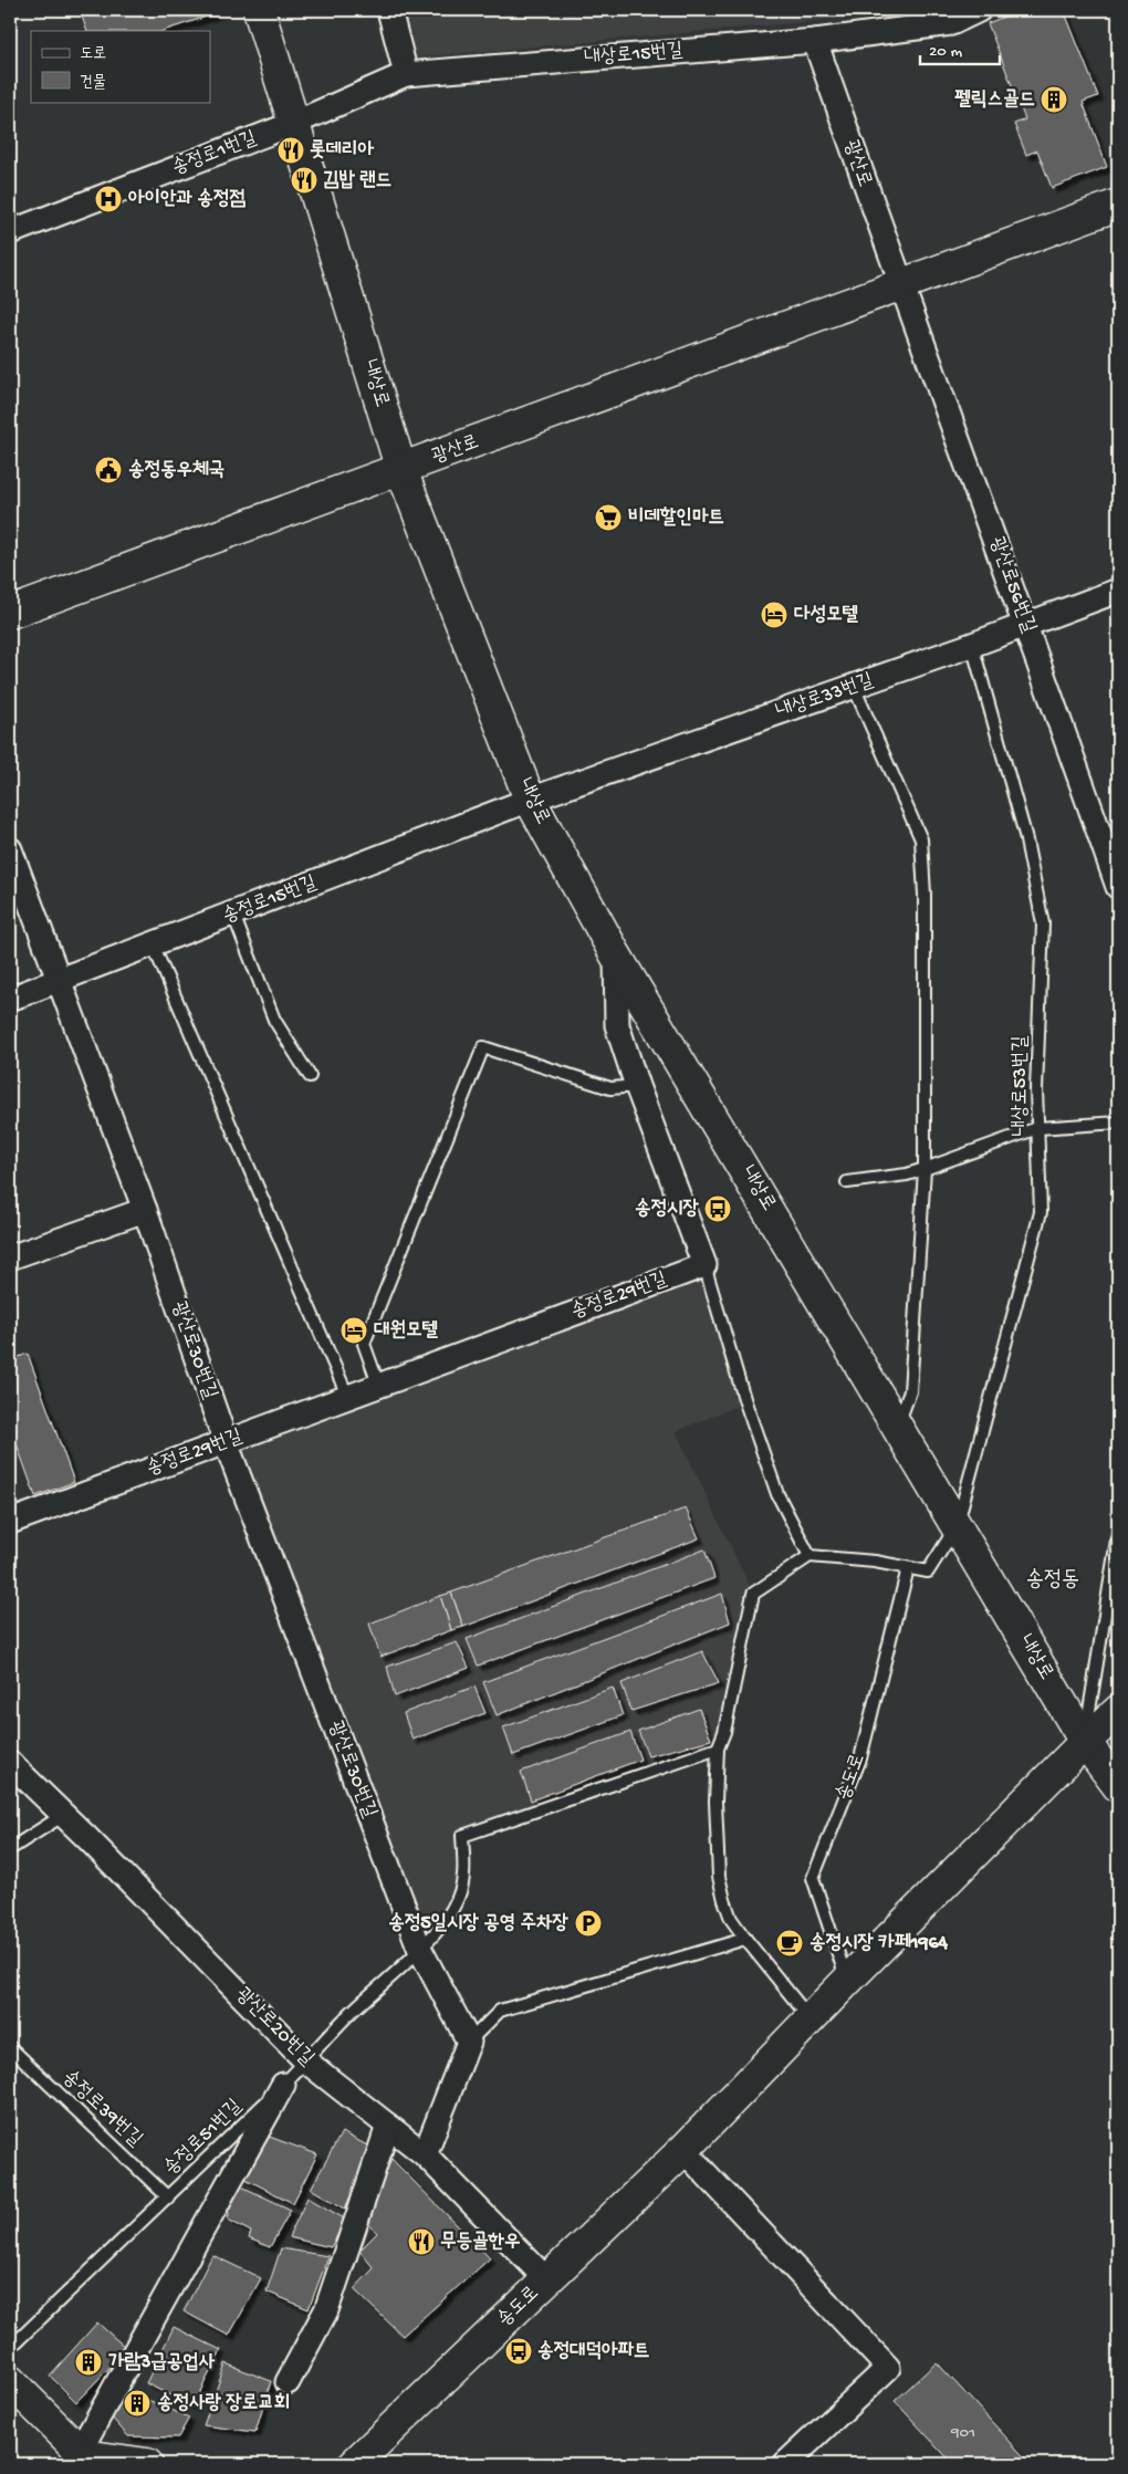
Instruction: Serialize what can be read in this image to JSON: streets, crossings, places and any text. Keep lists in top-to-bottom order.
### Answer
{
  "streets": {
    "main road": ["광산로", "내상로", "송도로"],
    "street": [
      "내상로15번길",
      "송정로1번길",
      "광산로56번길",
      "내상로33번길",
      "송정로15번길",
      "송정로29번길",
      "광산로30번길",
      "광산로20번길"
    ],
    "lane": ["내상로53번길", "송정로39번길", "송정로51번길"]
  },
  "crossings": [
    ["내상로15번길", "송정로1번길"],
    ["내상로15번길", "광산로"],
    ["내상로15번길", "내상로"],
    ["송정로1번길", "내상로"],
    ["광산로", "내상로"],
    ["광산로", "광산로56번길"],
    ["내상로", "내상로33번길"],
    ["내상로", "송정로15번길"],
    ["내상로", "내상로53번길"],
    ["내상로", "송도로"],
    ["광산로56번길", "내상로33번길"],
    ["내상로33번길", "송정로15번길"],
    ["내상로33번길", "내상로53번길"],
    ["송정로15번길", "광산로30번길"],
    ["송정로29번길", "광산로30번길"],
    ["광산로30번길", "송정로51번길"],
    ["송도로", "광산로20번길"],
    ["광산로20번길", "송정로51번길"],
    ["송정로39번길", "송정로51번길"]
  ],
  "districts": ["송정동"],
  "places": {
    "building": ["펠릭스골드", "가람3급공업사", "송정사랑 장로교회"],
    "restaurant": ["롯데리아", "김밥 랜드", "무등골한우"],
    "hospital": ["아이안과 송정점"],
    "public building": ["송정동우체국"],
    "supermarket": ["비데할인마트"],
    "hotel": ["다성모텔", "대원모텔"],
    "bus stop": ["송정시장", "송정대덕아파트"],
    "parking": ["송정5일시장 공영 주차장"],
    "cafe": ["송정시장 카페1964"]
  },
  "house_numbers": ["901"],
  "legend": ["도로", "건물"],
  "scale_bar": "20 m"
}
